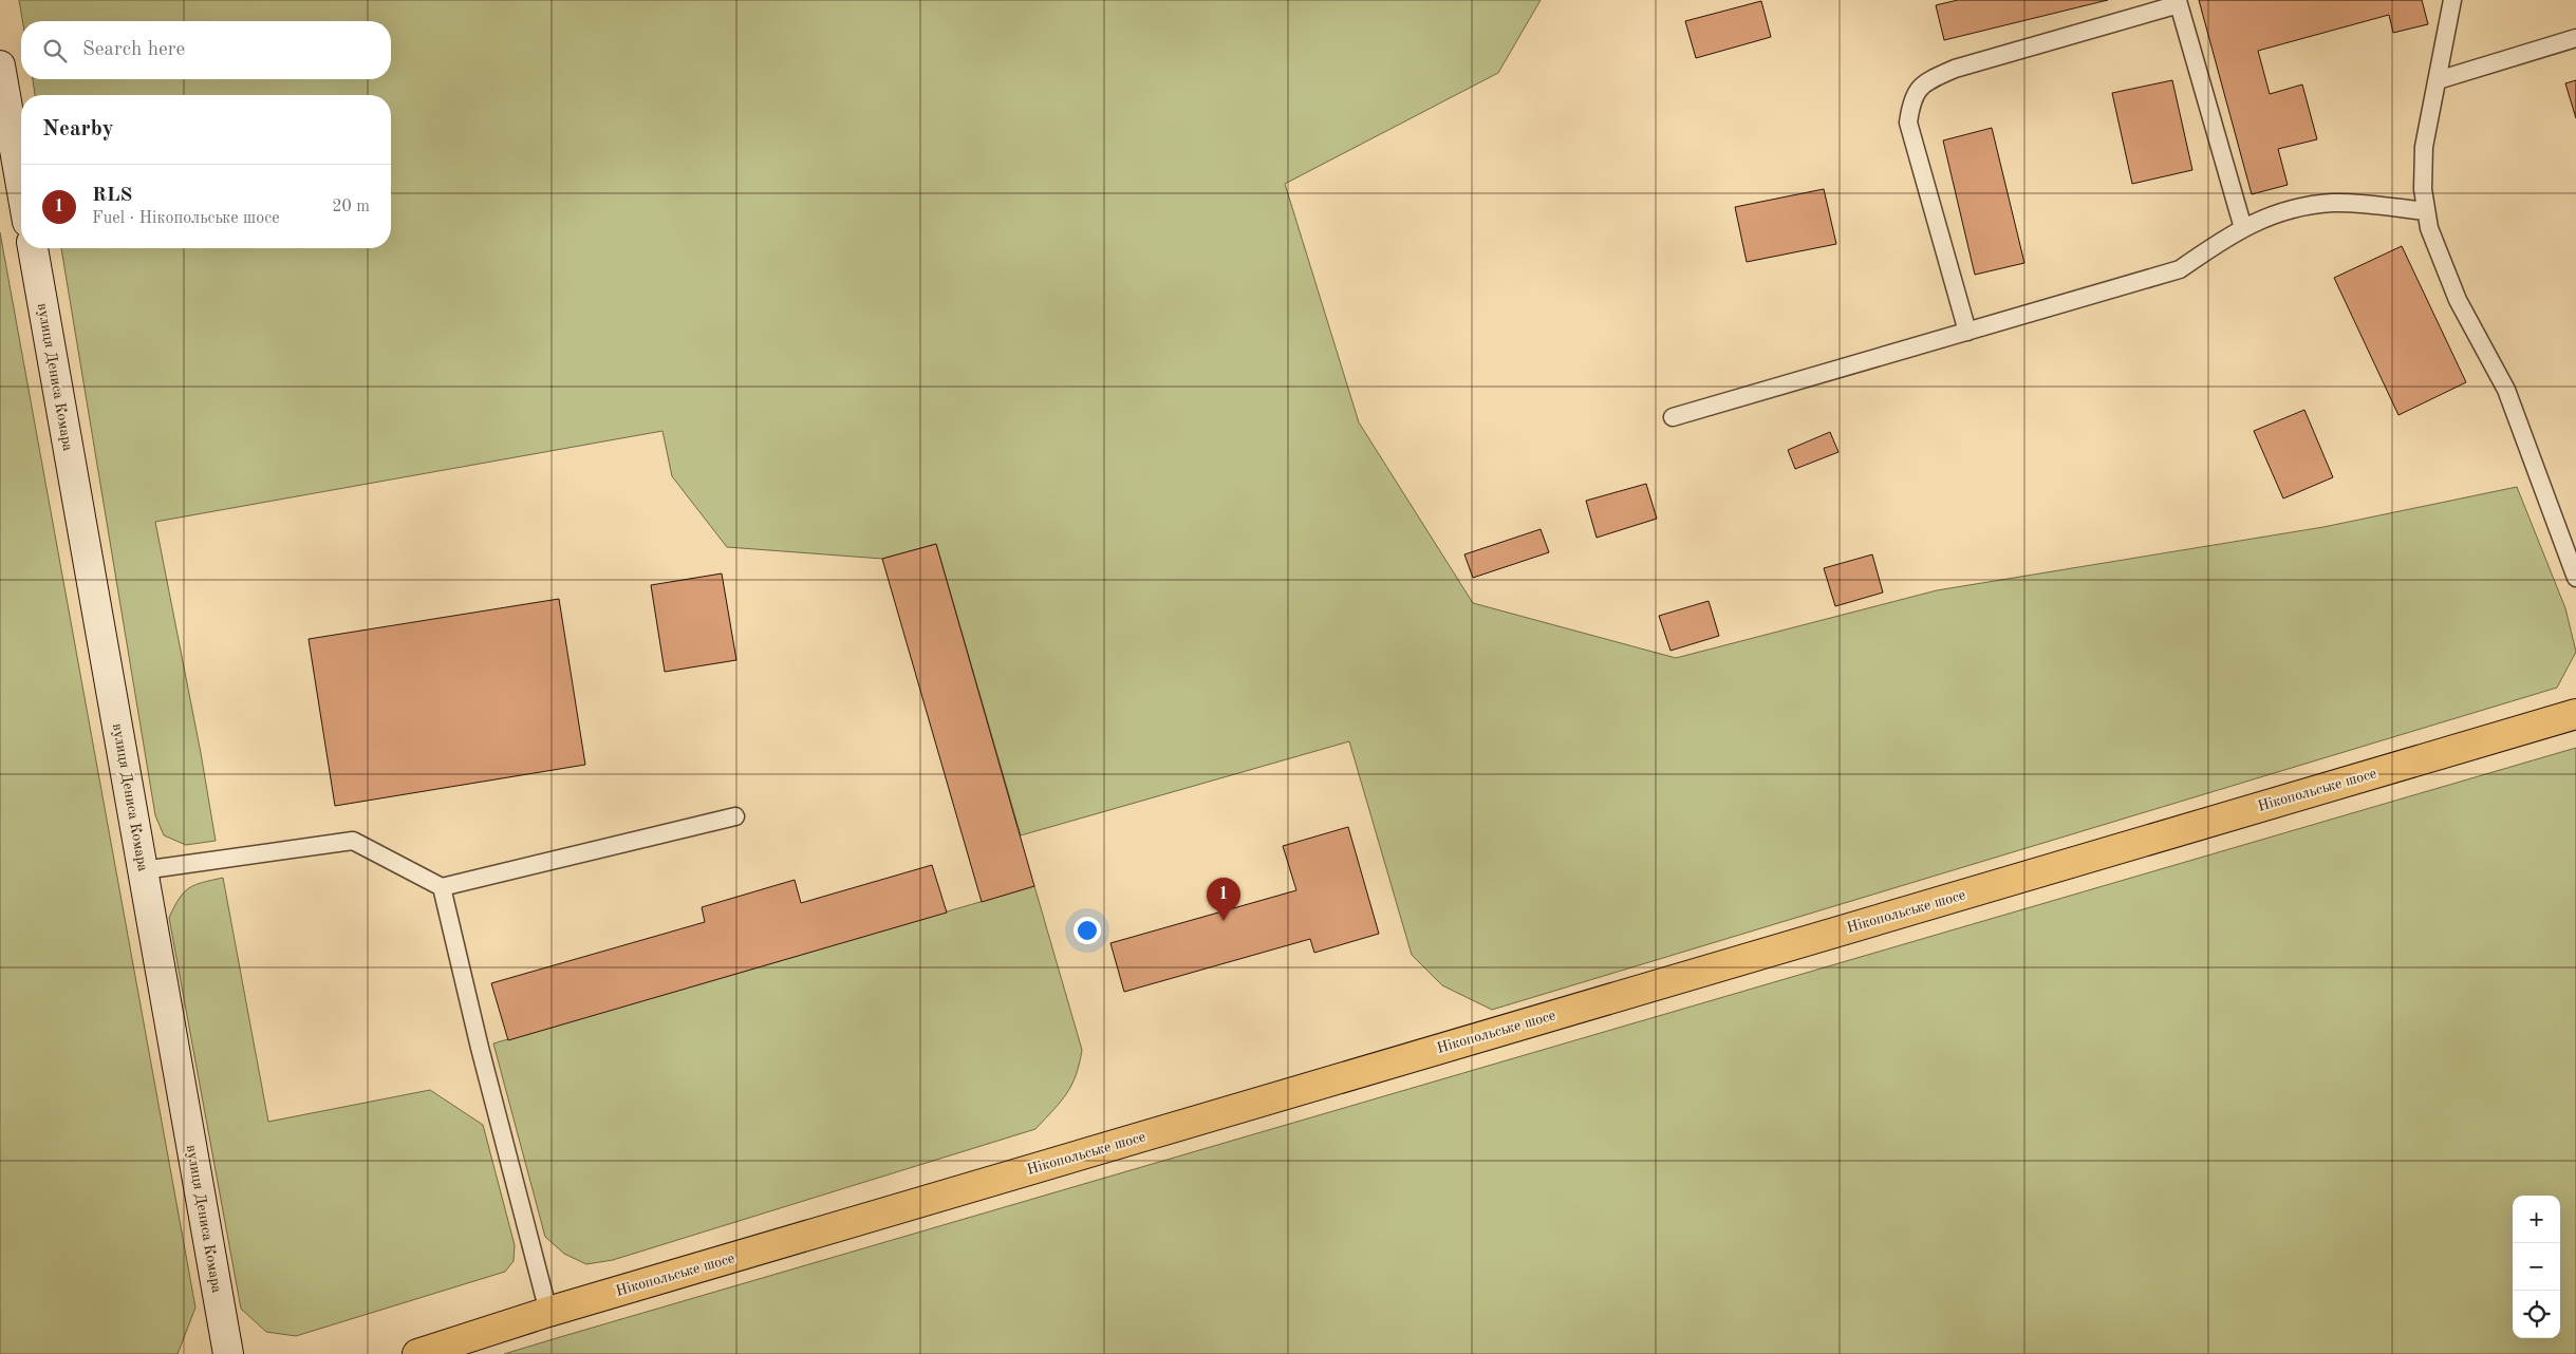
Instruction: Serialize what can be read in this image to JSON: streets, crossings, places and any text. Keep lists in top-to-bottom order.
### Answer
{
  "streets": {
    "main road": ["Нікопольське шосе"],
    "street": ["вулиця Дениса Комара"]
  },
  "page": {
    "search": "Search here",
    "heading": "Nearby",
    "list": [
      {
        "mark": "1",
        "name": "RLS",
        "note": "Fuel · Нікопольське шосе",
        "value": "20 m"
      }
    ],
    "pins": "1",
    "map_buttons": ["+", "−"]
  }
}
